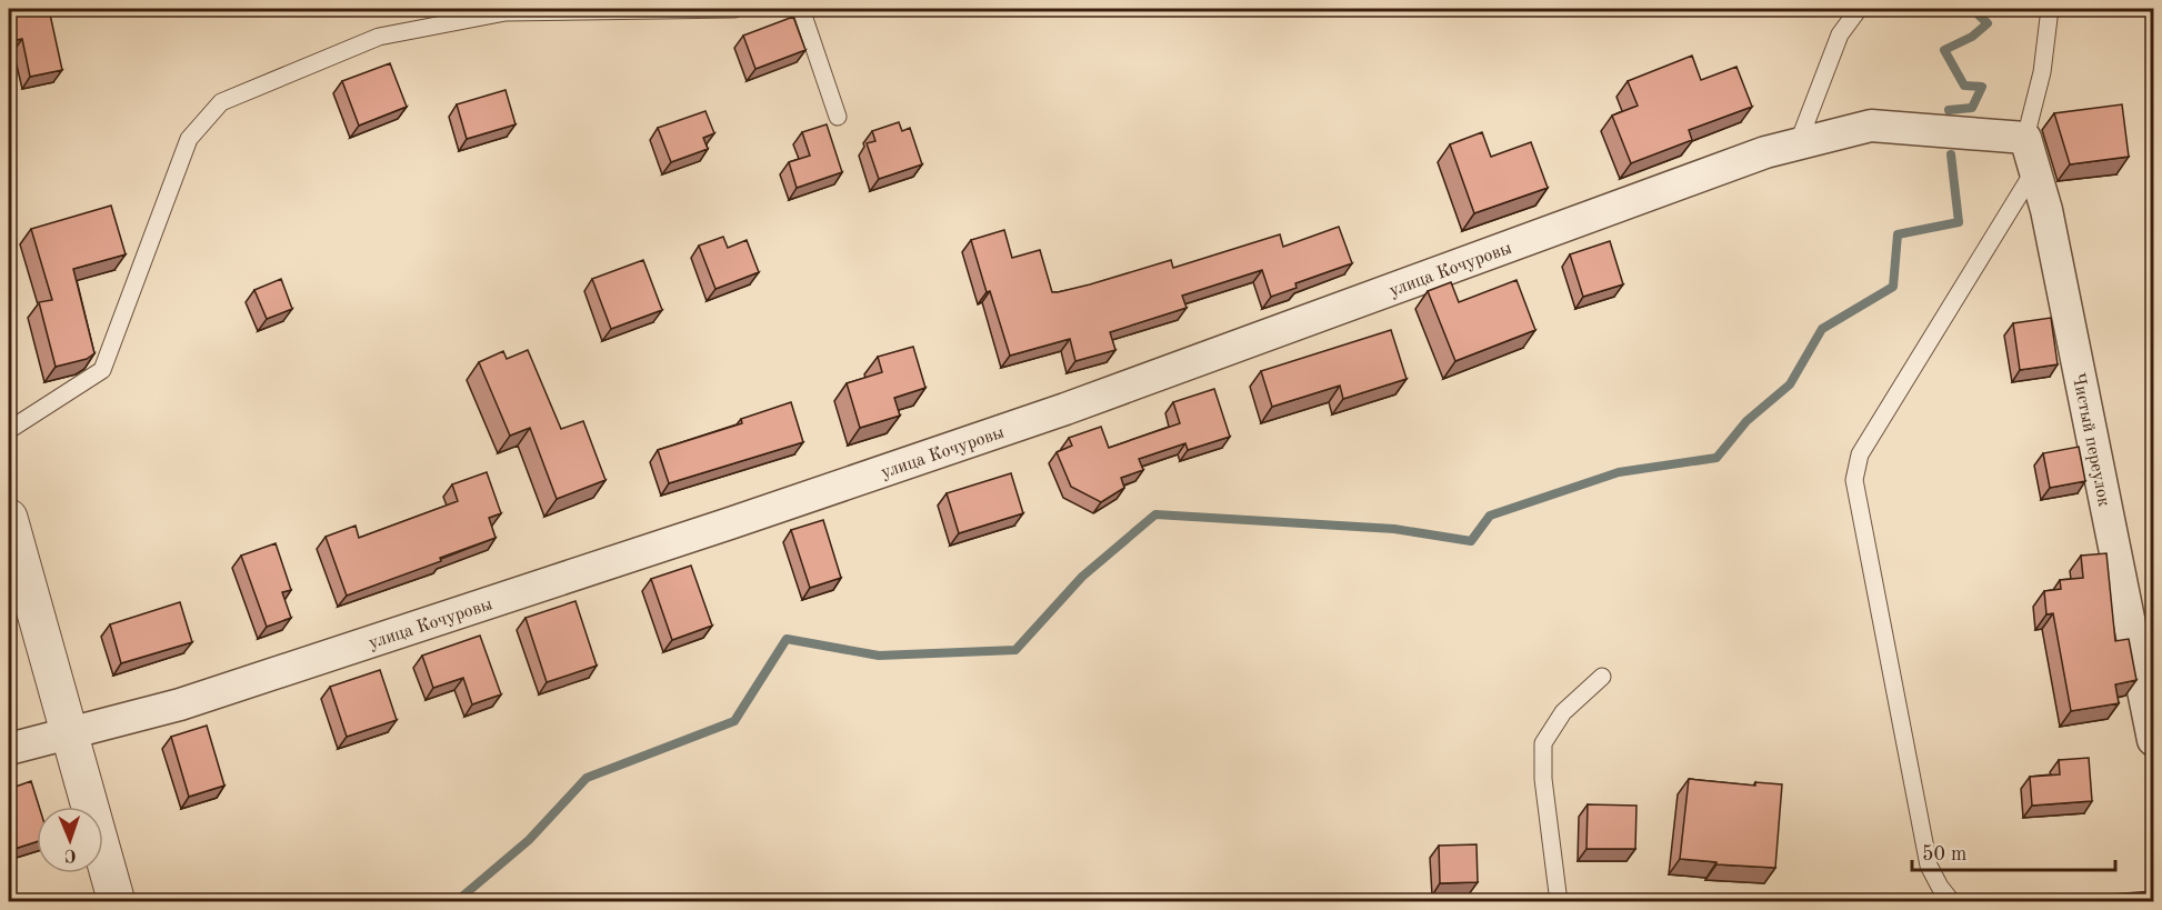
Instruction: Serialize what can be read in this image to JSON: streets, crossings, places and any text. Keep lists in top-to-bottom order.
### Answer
{
  "streets": {
    "street": ["улица Кочуровы", "Чистый переулок"]
  },
  "crossings": [
    ["улица Кочуровы", "Чистый переулок"]
  ],
  "scale_bar": "50 m",
  "north": "bottom"
}
